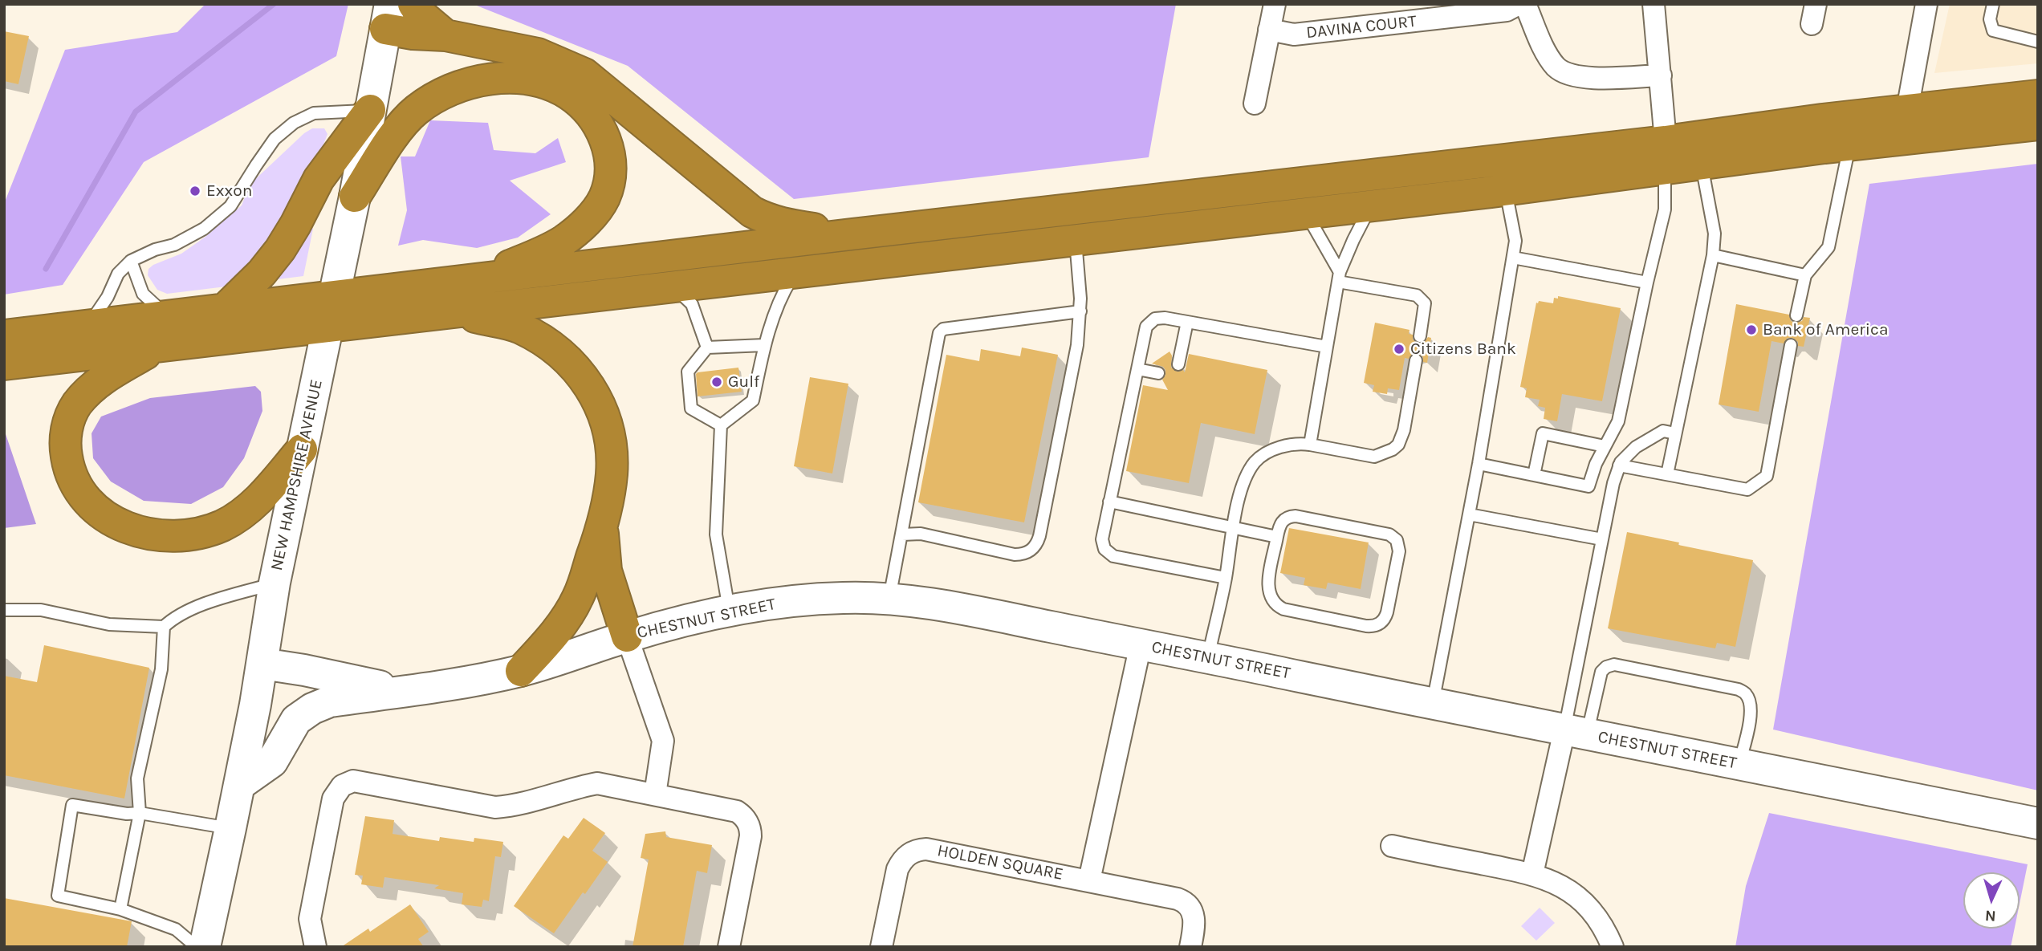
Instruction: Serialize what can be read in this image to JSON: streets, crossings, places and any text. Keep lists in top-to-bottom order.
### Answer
{
  "streets": {
    "street": [
      "DAVINA COURT",
      "NEW HAMPSHIRE AVENUE",
      "CHESTNUT STREET",
      "HOLDEN SQUARE"
    ]
  },
  "crossings": [
    ["NEW HAMPSHIRE AVENUE", "CHESTNUT STREET"]
  ],
  "places": [
    "Exxon",
    "Bank of America",
    "Citizens Bank",
    "Gulf"
  ],
  "north": "bottom"
}
